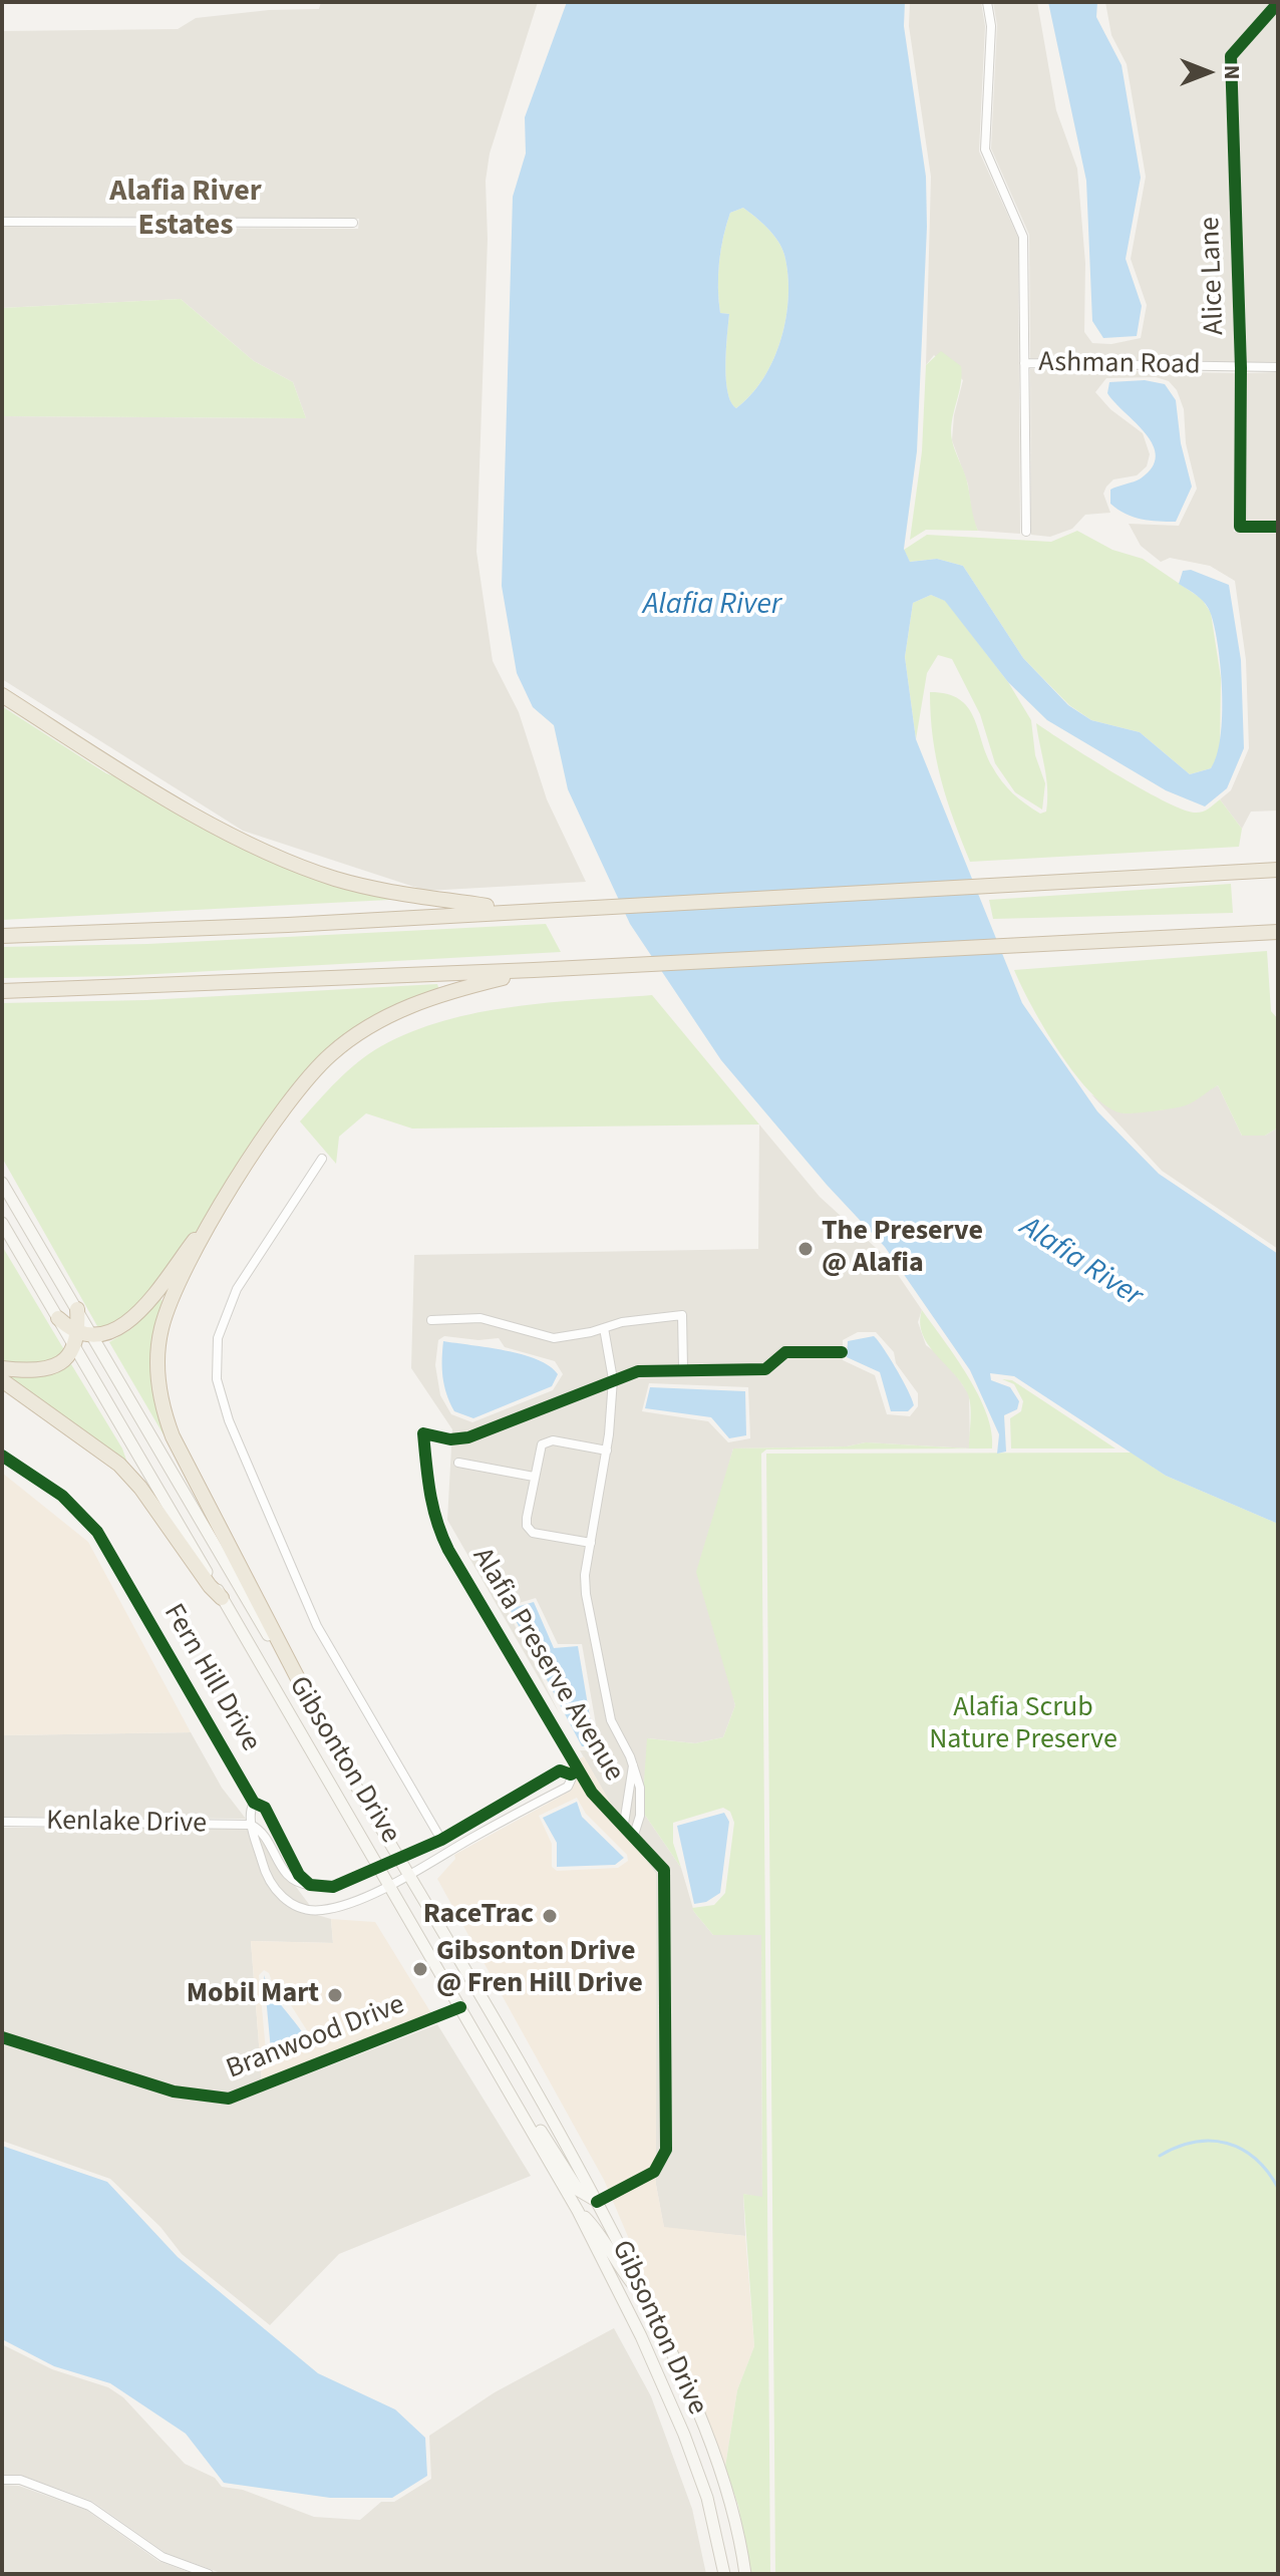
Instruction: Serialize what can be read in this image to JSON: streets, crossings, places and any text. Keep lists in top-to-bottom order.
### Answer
{
  "streets": {
    "main road": ["Gibsonton Drive"],
    "street": [
      "Alice Lane",
      "Ashman Road",
      "Alafia Preserve Avenue",
      "Fern Hill Drive",
      "Kenlake Drive",
      "Branwood Drive"
    ]
  },
  "crossings": [
    ["Alice Lane", "Ashman Road"],
    ["Alafia Preserve Avenue", "Gibsonton Drive"],
    ["Gibsonton Drive", "Branwood Drive"]
  ],
  "districts": ["Alafia River Estates"],
  "water": ["Alafia River"],
  "parks": ["Alafia Scrub Nature Preserve"],
  "places": [
    "The Preserve @ Alafia",
    "RaceTrac",
    "Gibsonton Drive @ Fren Hill Drive",
    "Mobil Mart"
  ],
  "north": "right"
}
